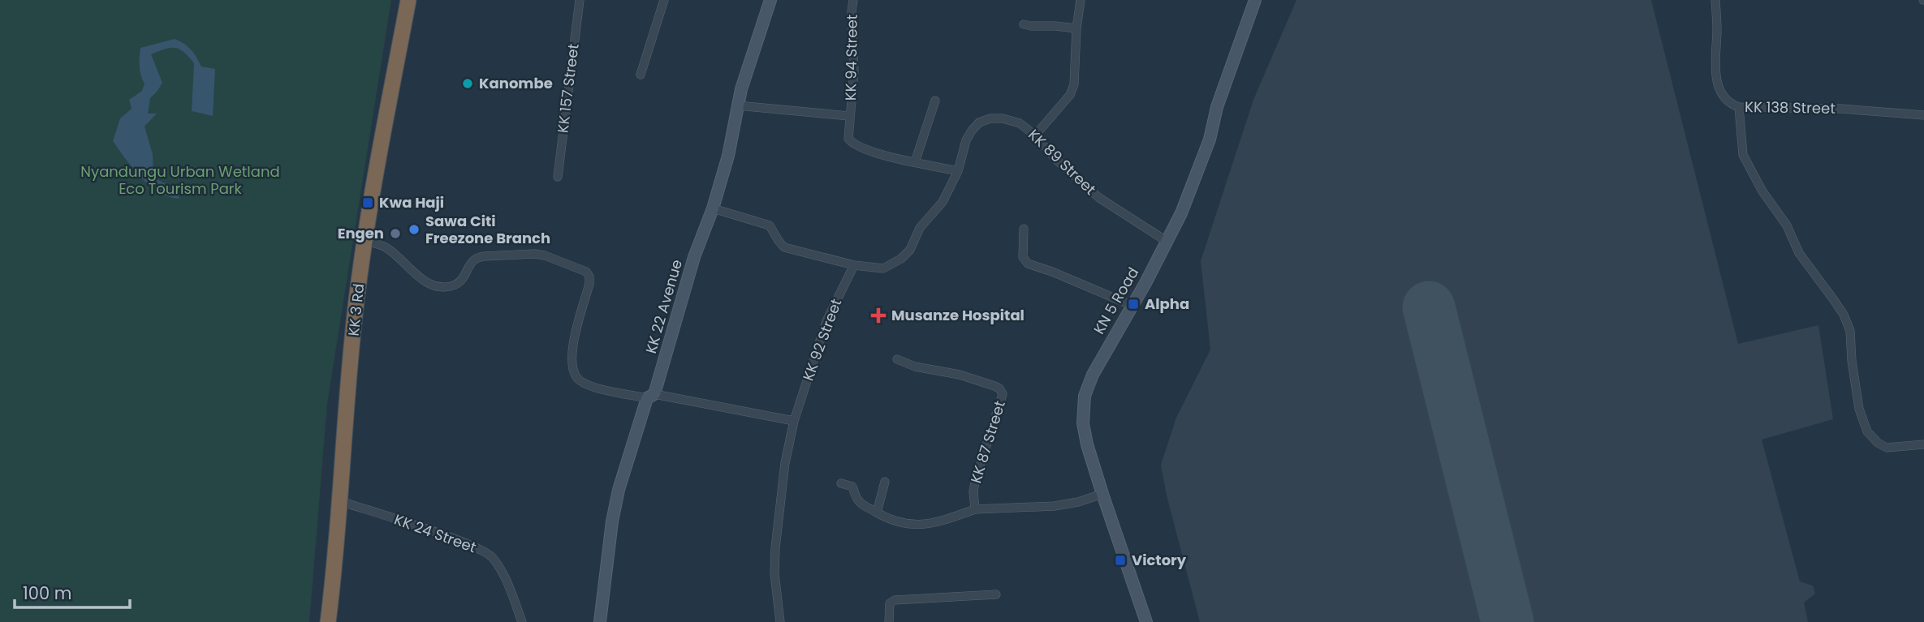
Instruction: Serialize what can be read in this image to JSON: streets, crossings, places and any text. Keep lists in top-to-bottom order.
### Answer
{
  "streets": {
    "highway": ["KK 3 Rd"],
    "main road": ["KN 5 Road", "KK 22 Avenue"],
    "street": [
      "KK 94 Street",
      "KK 157 Street",
      "KK 138 Street",
      "KK 89 Street",
      "KK 92 Street",
      "KK 87 Street",
      "KK 24 Street"
    ]
  },
  "crossings": [
    ["KK 94 Street", "KK 89 Street"],
    ["KK 94 Street", "KK 22 Avenue"],
    ["KK 89 Street", "KN 5 Road"],
    ["KK 89 Street", "KK 92 Street"],
    ["KK 3 Rd", "KK 24 Street"]
  ],
  "parks": ["Nyandungu Urban Wetland Eco Tourism Park"],
  "places": {
    "other": ["Kanombe", "Sawa Citi Freezone Branch", "Engen"],
    "transit": ["Kwa Haji", "Alpha", "Victory"],
    "health": ["Musanze Hospital"]
  },
  "scale_bar": "100 m"
}
